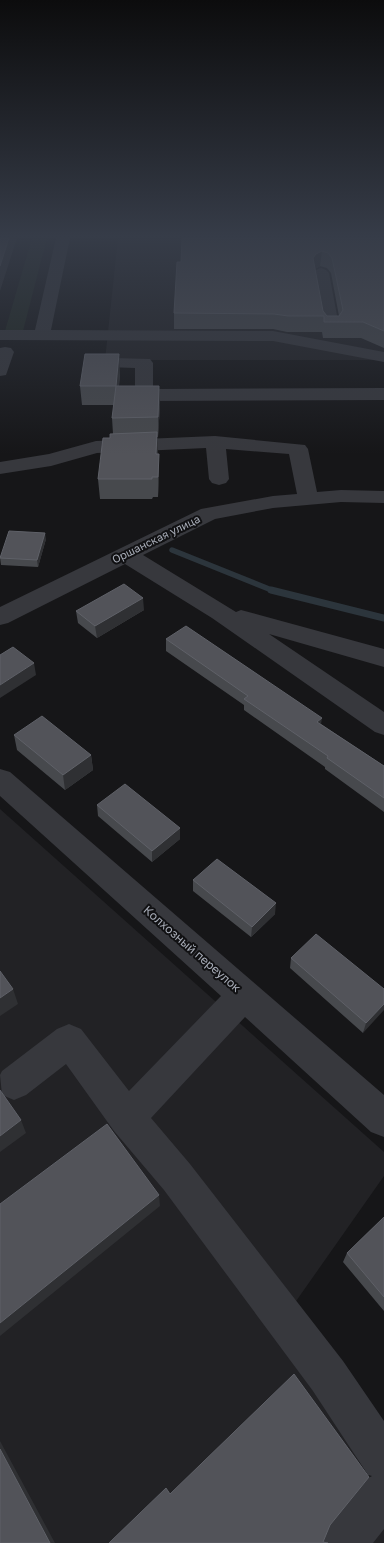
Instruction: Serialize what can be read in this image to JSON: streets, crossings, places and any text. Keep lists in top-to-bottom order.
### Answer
{
  "streets": {
    "street": ["Оршанская улица", "Колхозный переулок"]
  }
}
